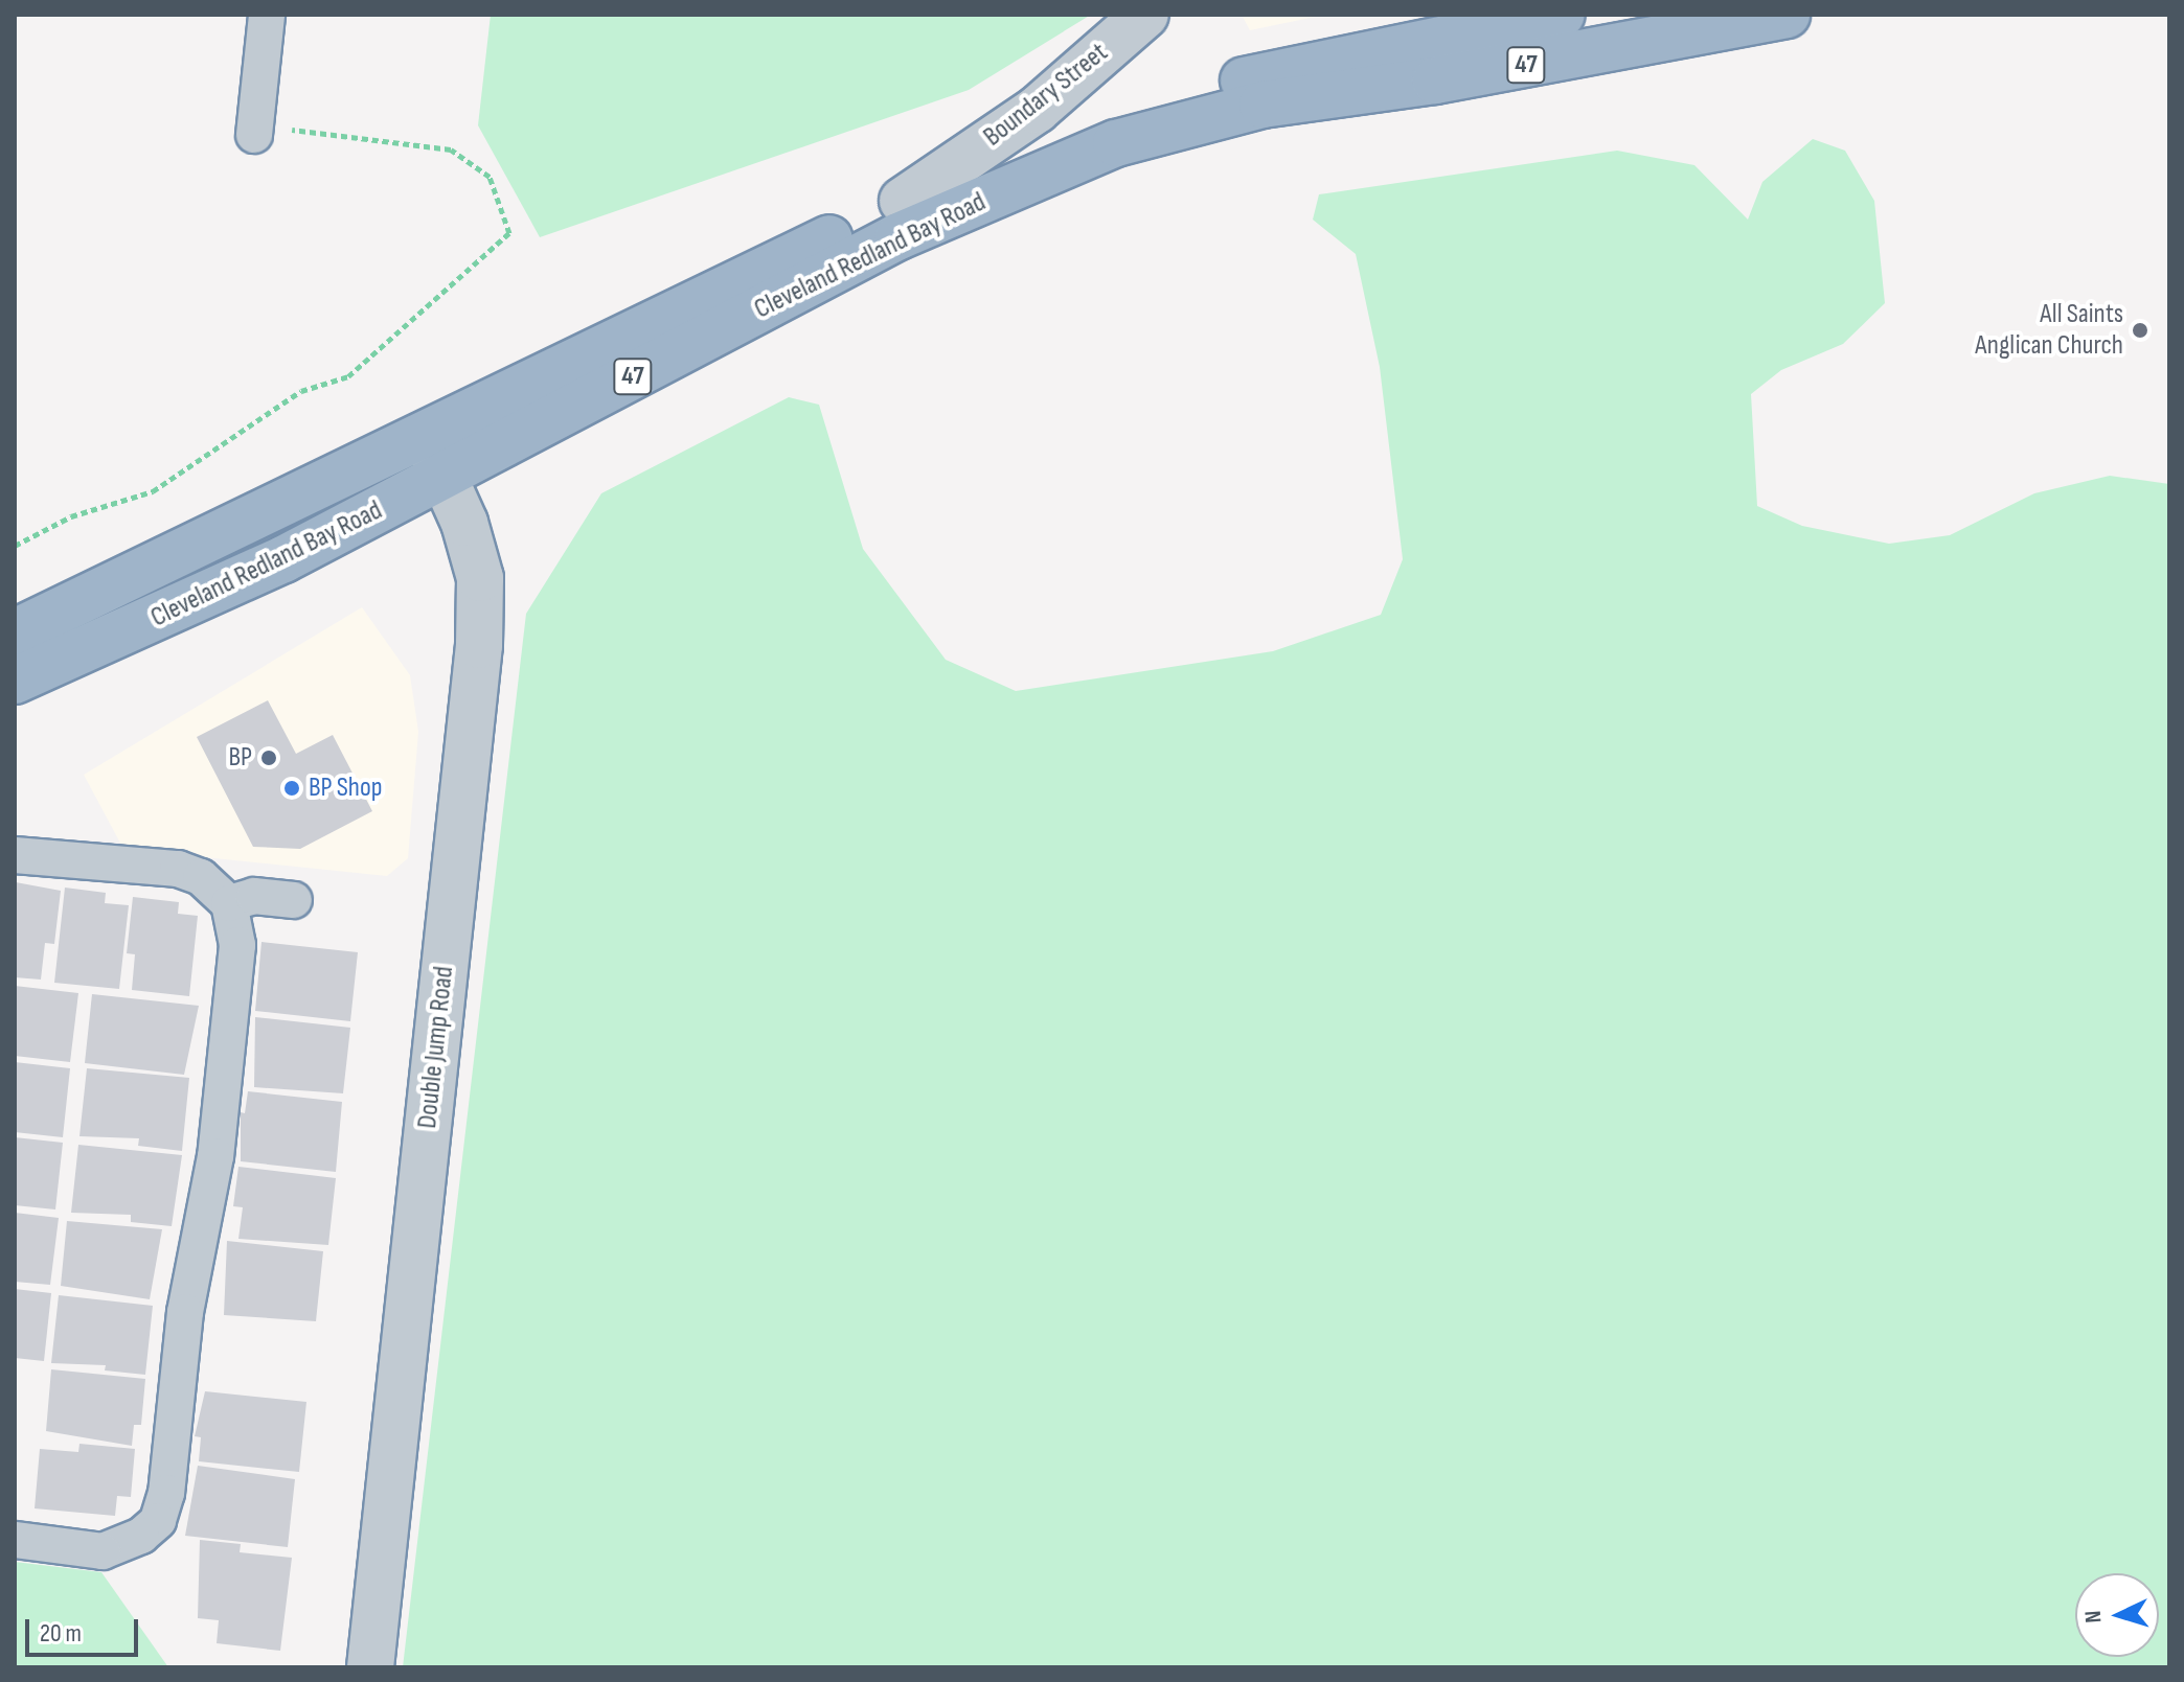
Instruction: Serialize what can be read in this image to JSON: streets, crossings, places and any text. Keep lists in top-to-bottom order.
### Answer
{
  "streets": {
    "highway": ["47", "Cleveland Redland Bay Road"],
    "street": ["Boundary Street", "Double Jump Road"]
  },
  "crossings": [
    ["Boundary Street", "Cleveland Redland Bay Road"],
    ["Cleveland Redland Bay Road", "Double Jump Road"]
  ],
  "places": ["All Saints Anglican Church", "BP", "BP Shop"],
  "scale_bar": "20 m",
  "north": "left"
}
